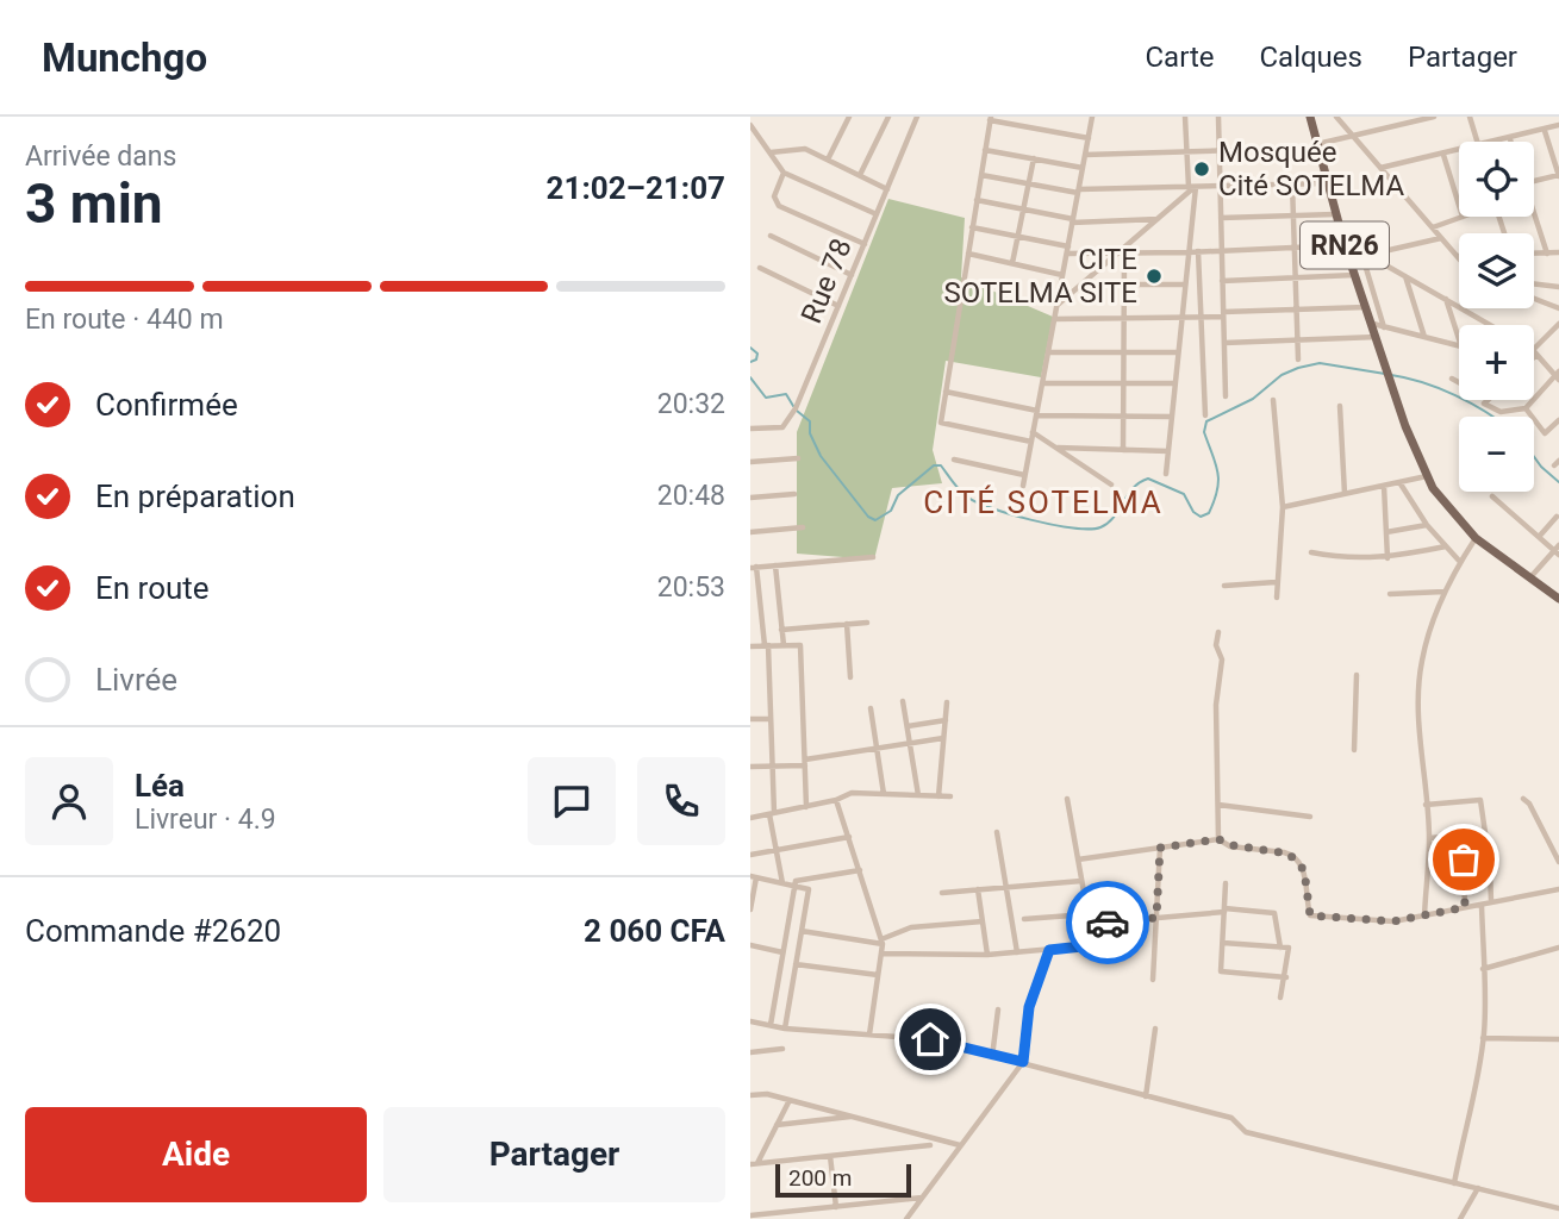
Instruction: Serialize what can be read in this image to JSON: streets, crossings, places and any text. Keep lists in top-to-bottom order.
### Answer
{
  "streets": {
    "main road": ["RN26"],
    "street": ["Rue 78"]
  },
  "districts": ["CITÉ SOTELMA"],
  "places": ["Mosquée Cité SOTELMA", "CITE SOTELMA SITE"],
  "scale_bar": "200 m",
  "page": {
    "header": "Munchgo",
    "nav": ["Carte", "Calques", "Partager"],
    "heading": ["3 min", "Arrivée dans", "21:02–21:07"],
    "panel": [
      "Léa",
      "Livreur · 4.9",
      "Commande #2620",
      "2 060 CFA"
    ],
    "map_buttons": ["+", "−"],
    "bar": "En route · 440 m",
    "list": [
      ["Confirmée", "20:32"],
      ["En préparation", "20:48"],
      ["En route", "20:53"],
      "Livrée"
    ],
    "buttons": ["Aide", "Partager"],
    "scale": "200 m"
  }
}
